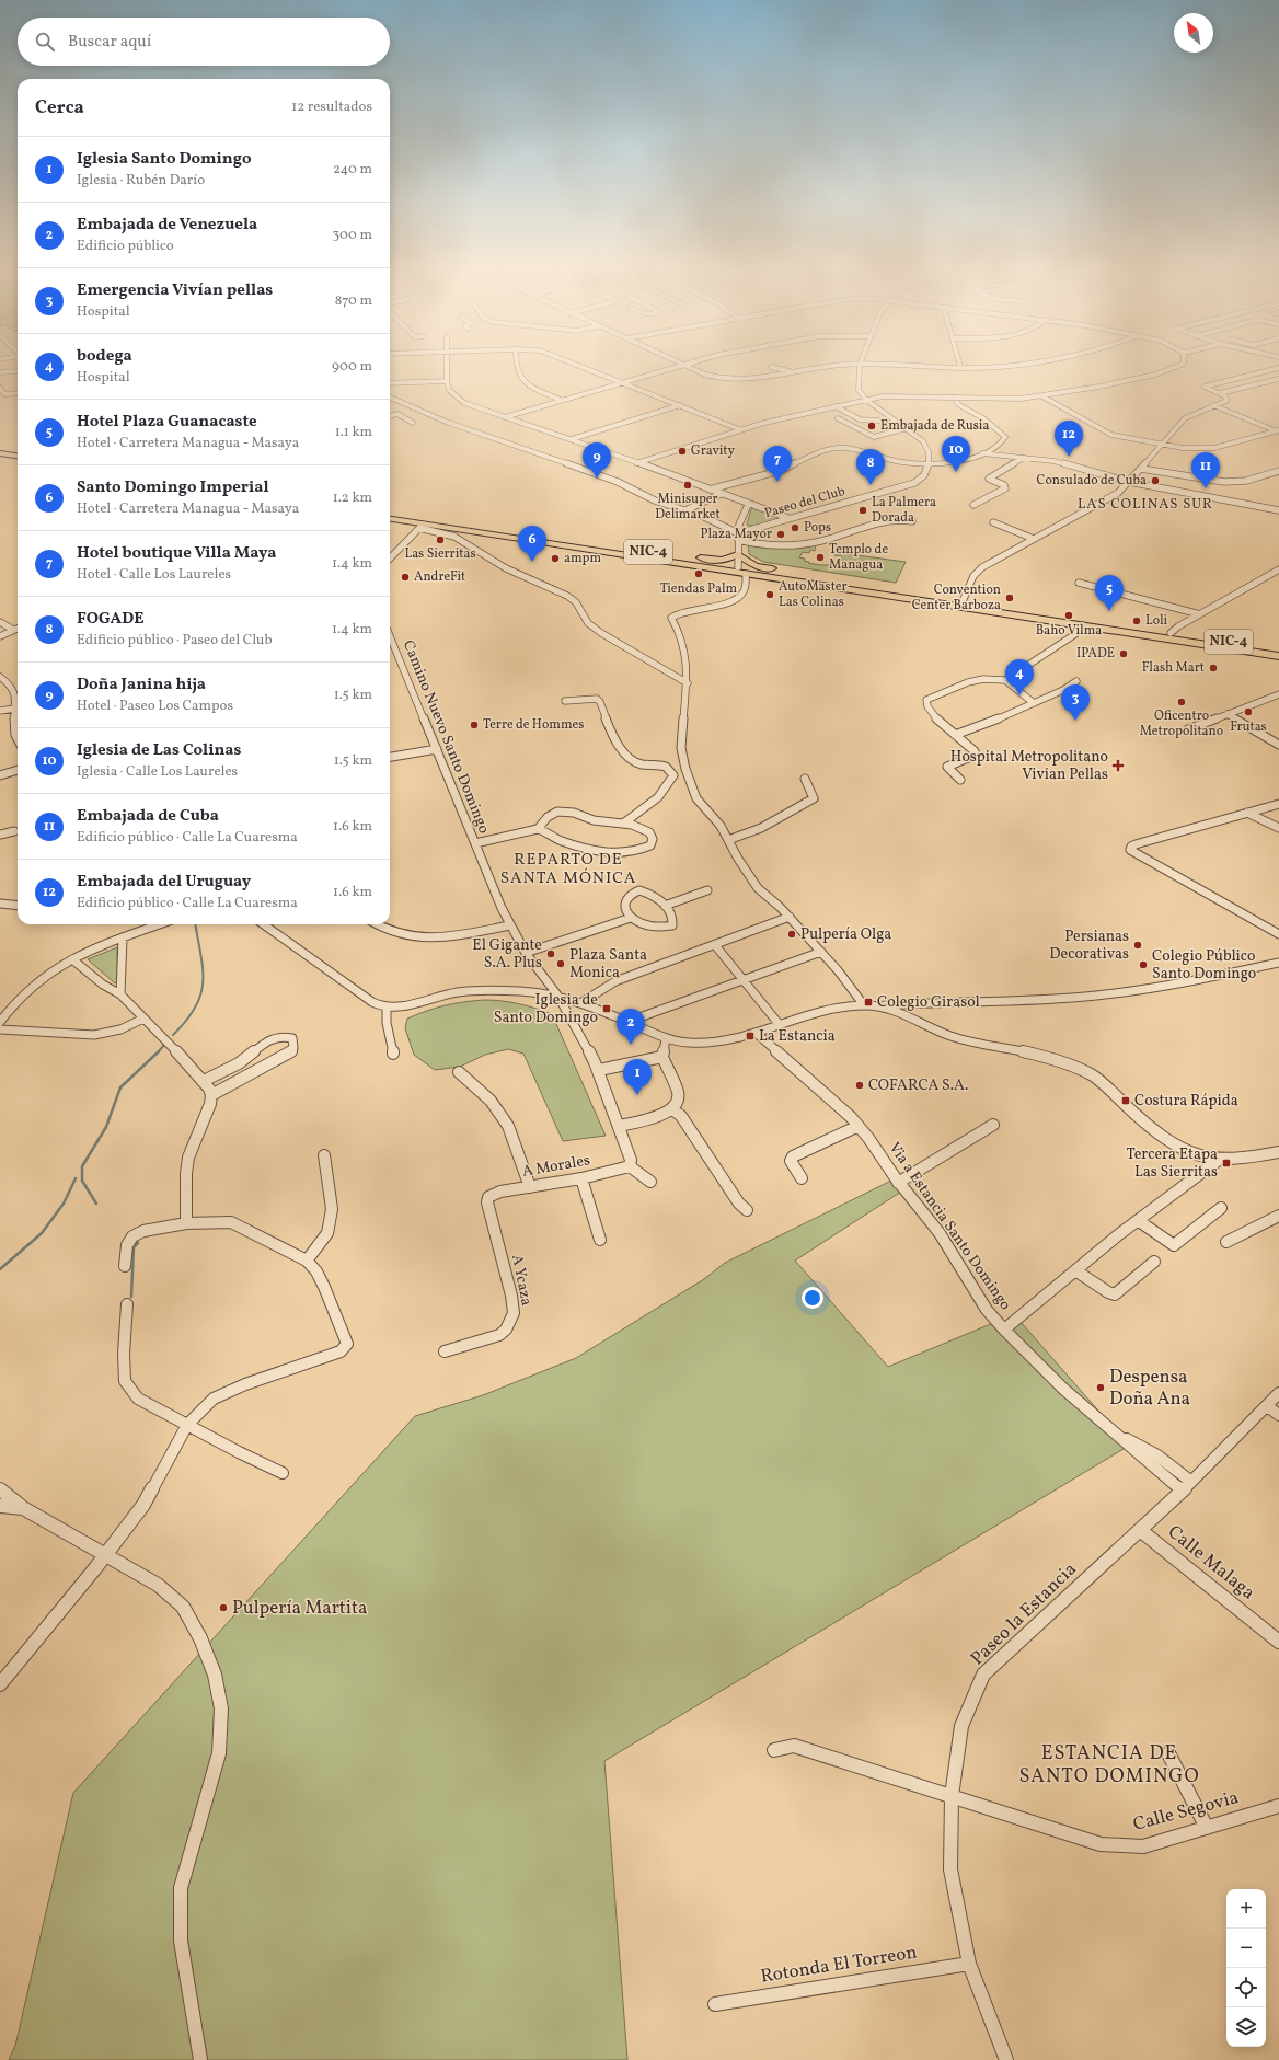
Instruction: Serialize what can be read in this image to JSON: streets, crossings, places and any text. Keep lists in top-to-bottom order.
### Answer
{
  "streets": {
    "highway": ["NIC-4"],
    "street": [
      "Paseo del Club",
      "Camino Nuevo Santo Domingo",
      "A Morales",
      "Via a Estancia Santo Domingo",
      "A Ycaza",
      "Calle Malaga",
      "Paseo la Estancia",
      "Calle Segovia",
      "Rotonda El Torreon"
    ]
  },
  "crossings": [
    ["Camino Nuevo Santo Domingo", "A Morales"],
    ["A Morales", "A Ycaza"],
    ["Via a Estancia Santo Domingo", "Paseo la Estancia"],
    ["Calle Malaga", "Paseo la Estancia"],
    ["Paseo la Estancia", "Calle Segovia"],
    ["Paseo la Estancia", "Rotonda El Torreon"]
  ],
  "districts": ["LAS COLINAS SUR", "REPARTO DE SANTA MÓNICA", "ESTANCIA DE SANTO DOMINGO"],
  "places": {
    "other": [
      "Embajada de Rusia",
      "Gravity",
      "Consulado de Cuba",
      "Minisuper Delimarket",
      "La Palmera Dorada",
      "Pops",
      "Plaza Mayor",
      "Las Sierritas",
      "Templo de Managua",
      "ampm",
      "Tiendas Palm",
      "AndreFit",
      "AutoMaster Las Colinas",
      "Convention Center Barboza",
      "Baho Vilma",
      "Loli",
      "IPADE",
      "Flash Mart",
      "Oficentro Metropolitano",
      "Frutas",
      "Terre de Hommes",
      "Pulpería Olga",
      "Persianas Decorativas",
      "El Gigante S.A. Plus",
      "Plaza Santa Monica",
      "Colegio Público Santo Domingo",
      "COFARCA S.A.",
      "Despensa Doña Ana",
      "Pulpería Martita"
    ],
    "health": ["Hospital Metropolitano Vivian Pellas"],
    "transit": [
      "Colegio Girasol",
      "Iglesia de Santo Domingo",
      "La Estancia",
      "Costura Rápida",
      "Tercera Etapa Las Sierritas"
    ]
  },
  "north": "top left",
  "page": {
    "search": "Buscar aquí",
    "heading": ["Cerca", "12 resultados"],
    "list": [
      {
        "mark": "1",
        "name": "Iglesia Santo Domingo",
        "note": "Iglesia · Rubén Darío",
        "value": "240 m"
      },
      {
        "mark": "2",
        "name": "Embajada de Venezuela",
        "note": "Edificio público",
        "value": "300 m"
      },
      {
        "mark": "3",
        "name": "Emergencia Vivían pellas",
        "note": "Hospital",
        "value": "870 m"
      },
      {
        "mark": "4",
        "name": "bodega",
        "note": "Hospital",
        "value": "900 m"
      },
      {
        "mark": "5",
        "name": "Hotel Plaza Guanacaste",
        "note": "Hotel · Carretera Managua - Masaya",
        "value": "1.1 km"
      },
      {
        "mark": "6",
        "name": "Santo Domingo Imperial",
        "note": "Hotel · Carretera Managua - Masaya",
        "value": "1.2 km"
      },
      {
        "mark": "7",
        "name": "Hotel boutique Villa Maya",
        "note": "Hotel · Calle Los Laureles",
        "value": "1.4 km"
      },
      {
        "mark": "8",
        "name": "FOGADE",
        "note": "Edificio público · Paseo del Club",
        "value": "1.4 km"
      },
      {
        "mark": "9",
        "name": "Doña Janina hija",
        "note": "Hotel · Paseo Los Campos",
        "value": "1.5 km"
      },
      {
        "mark": "10",
        "name": "Iglesia de Las Colinas",
        "note": "Iglesia · Calle Los Laureles",
        "value": "1.5 km"
      },
      {
        "mark": "11",
        "name": "Embajada de Cuba",
        "note": "Edificio público · Calle La Cuaresma",
        "value": "1.6 km"
      },
      {
        "mark": "12",
        "name": "Embajada del Uruguay",
        "note": "Edificio público · Calle La Cuaresma",
        "value": "1.6 km"
      }
    ],
    "pins": [
      "12",
      "10",
      "9",
      "7",
      "8",
      "11",
      "6",
      "5",
      "4",
      "3",
      "2",
      "1"
    ],
    "map_buttons": ["+", "−"]
  }
}
